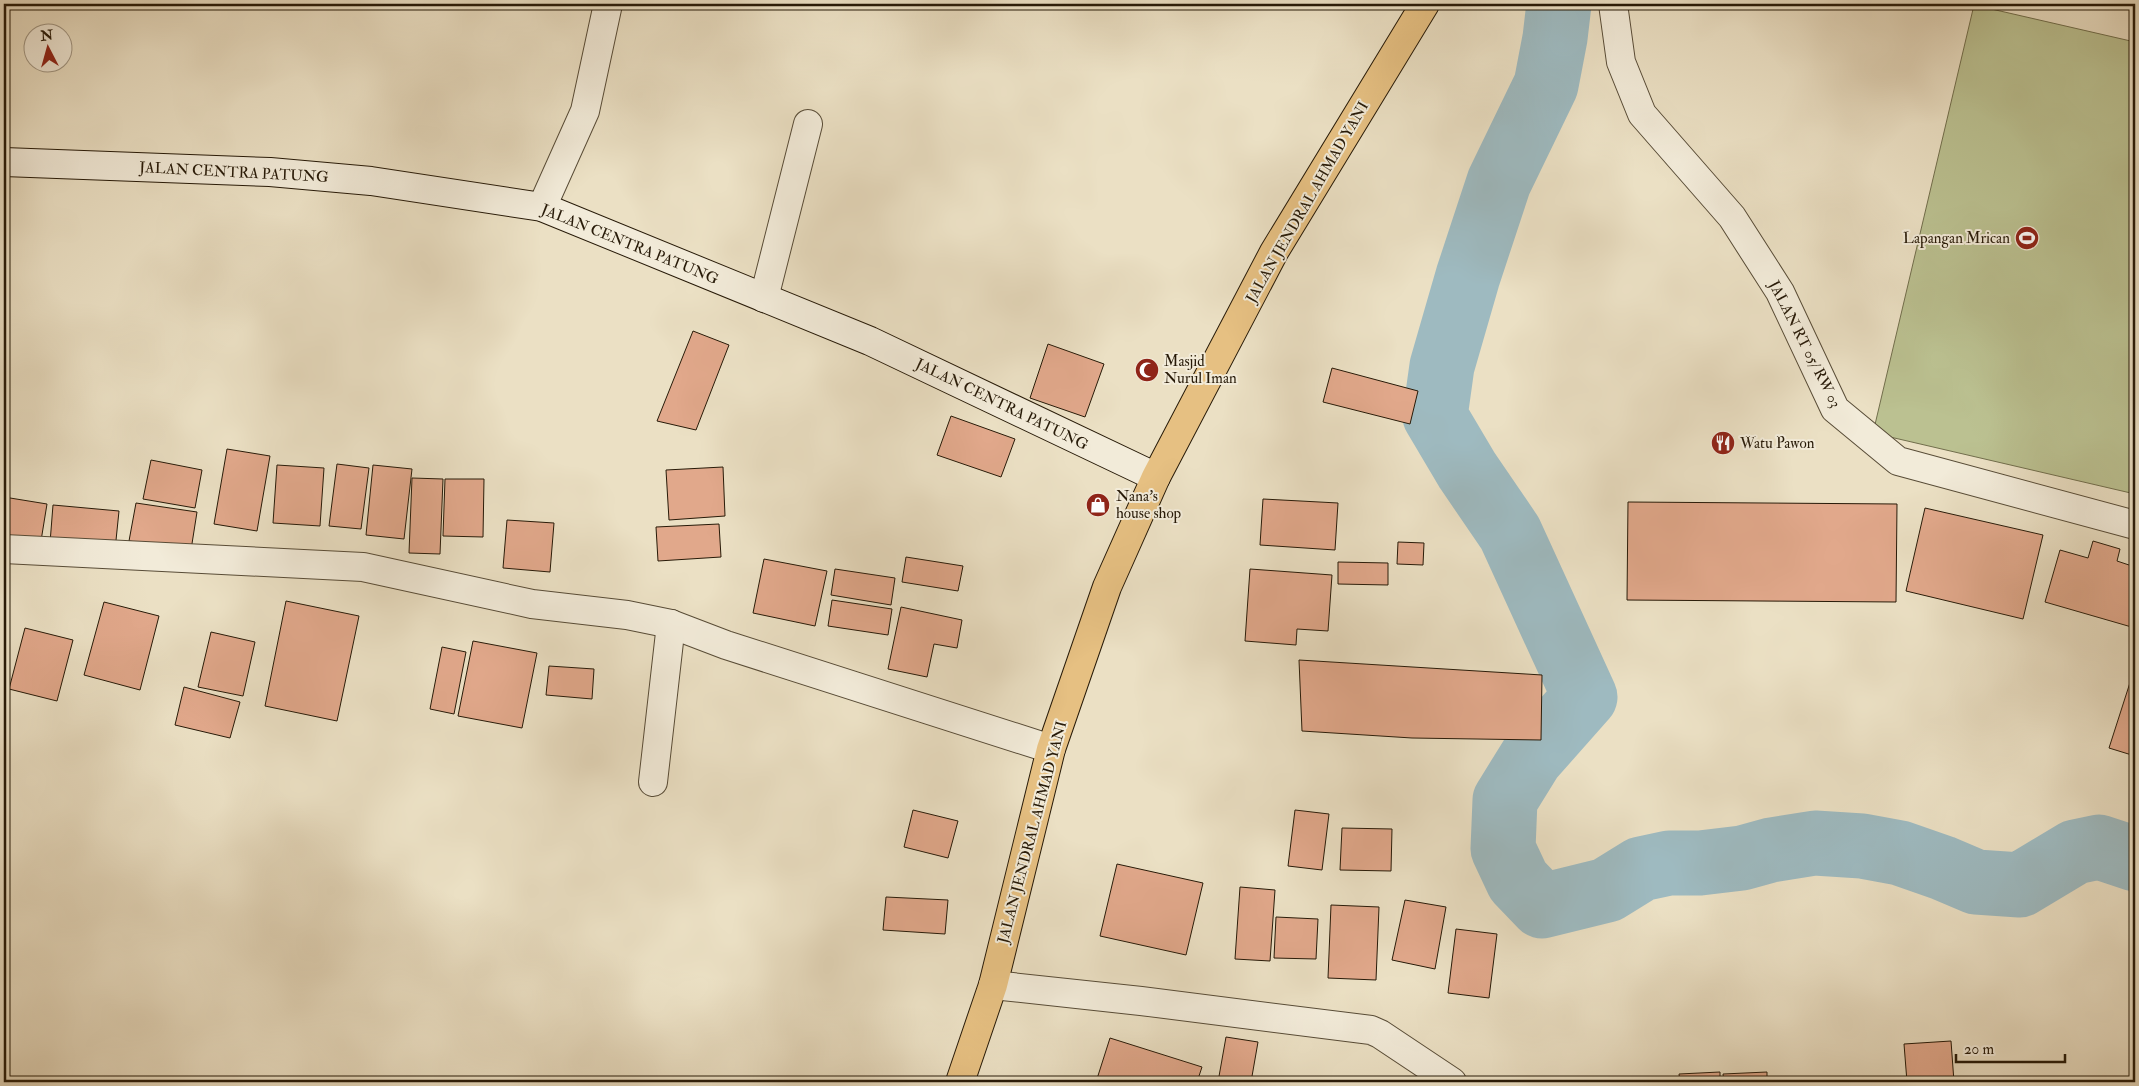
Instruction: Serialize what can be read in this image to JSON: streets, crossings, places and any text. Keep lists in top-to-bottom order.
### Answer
{
  "streets": {
    "highway": ["JALAN JENDRAL AHMAD YANI"],
    "street": ["JALAN CENTRA PATUNG", "JALAN RT 05/ RW 03"]
  },
  "crossings": [
    ["JALAN CENTRA PATUNG", "JALAN JENDRAL AHMAD YANI"]
  ],
  "places": {
    "sports": ["Lapangan Mrican"],
    "mosque": ["Masjid Nurul Iman"],
    "restaurant": ["Watu Pawon"],
    "shop": ["Nana's house shop"]
  },
  "scale_bar": "20 m",
  "north": "top"
}
